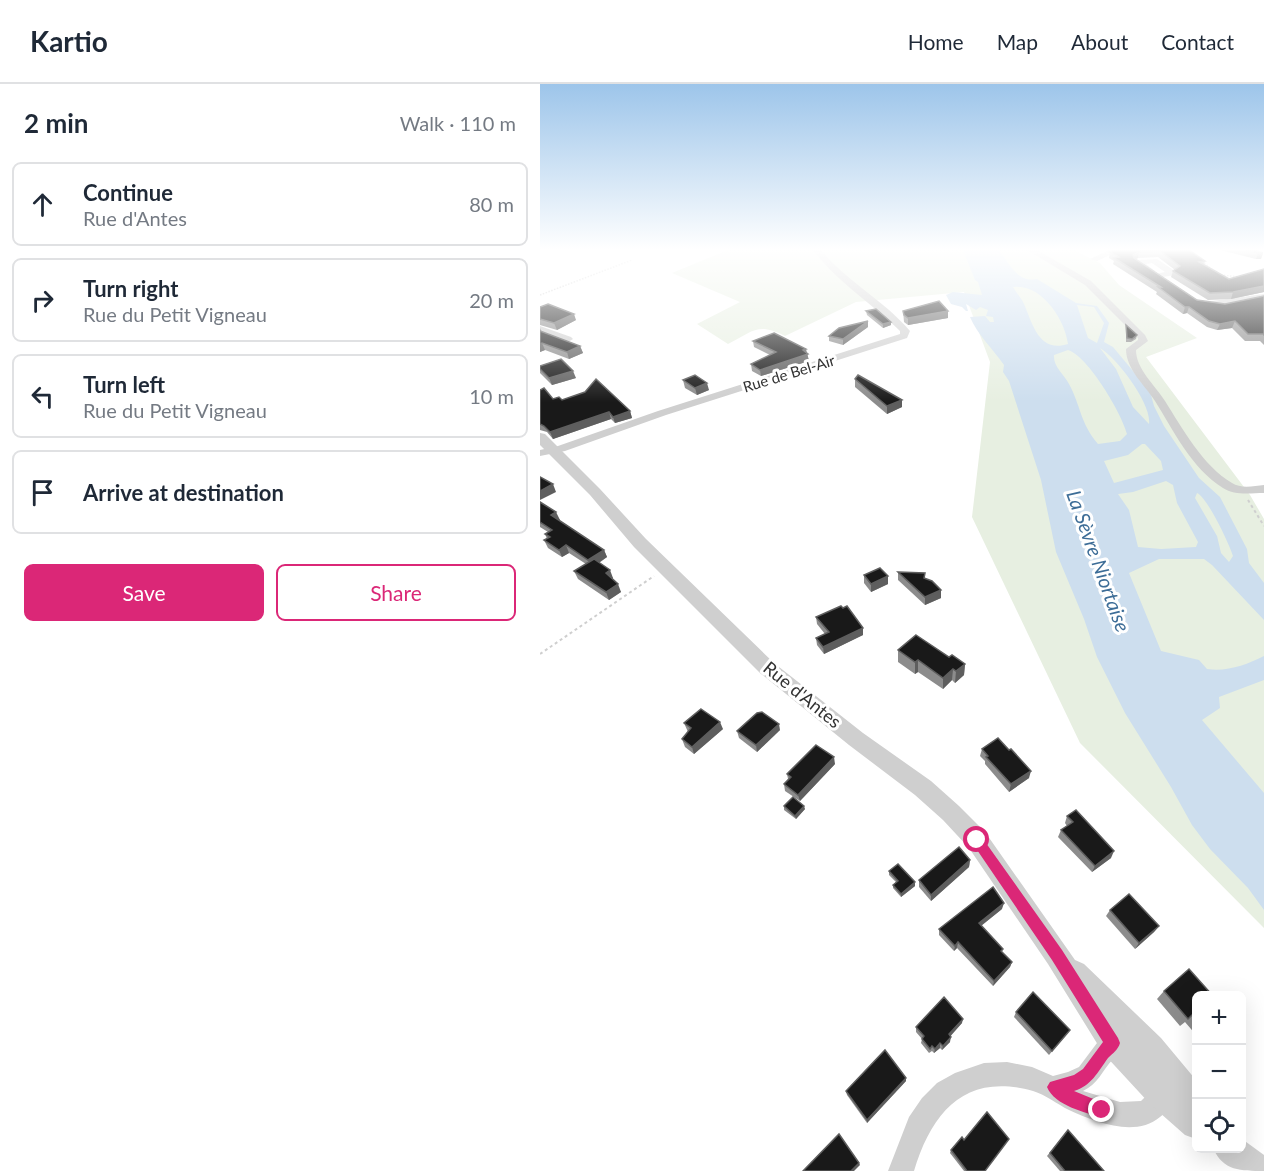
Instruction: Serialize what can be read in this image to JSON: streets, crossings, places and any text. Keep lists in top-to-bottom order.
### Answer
{
  "streets": {
    "street": ["Rue de Bel-Air", "Rue d'Antes"]
  },
  "crossings": [
    ["Rue de Bel-Air", "Rue d'Antes"]
  ],
  "water": ["La Sèvre Niortaise"],
  "page": {
    "header": "Kartio",
    "nav": [
      "Home",
      "Map",
      "About",
      "Contact"
    ],
    "heading": ["2 min", "Walk · 110 m"],
    "list": [
      ["Continue", "Rue d'Antes", "80 m"],
      ["Turn right", "Rue du Petit Vigneau", "20 m"],
      ["Turn left", "Rue du Petit Vigneau", "10 m"],
      "Arrive at destination"
    ],
    "buttons": ["Save", "Share"],
    "map_buttons": ["+", "−"]
  }
}
